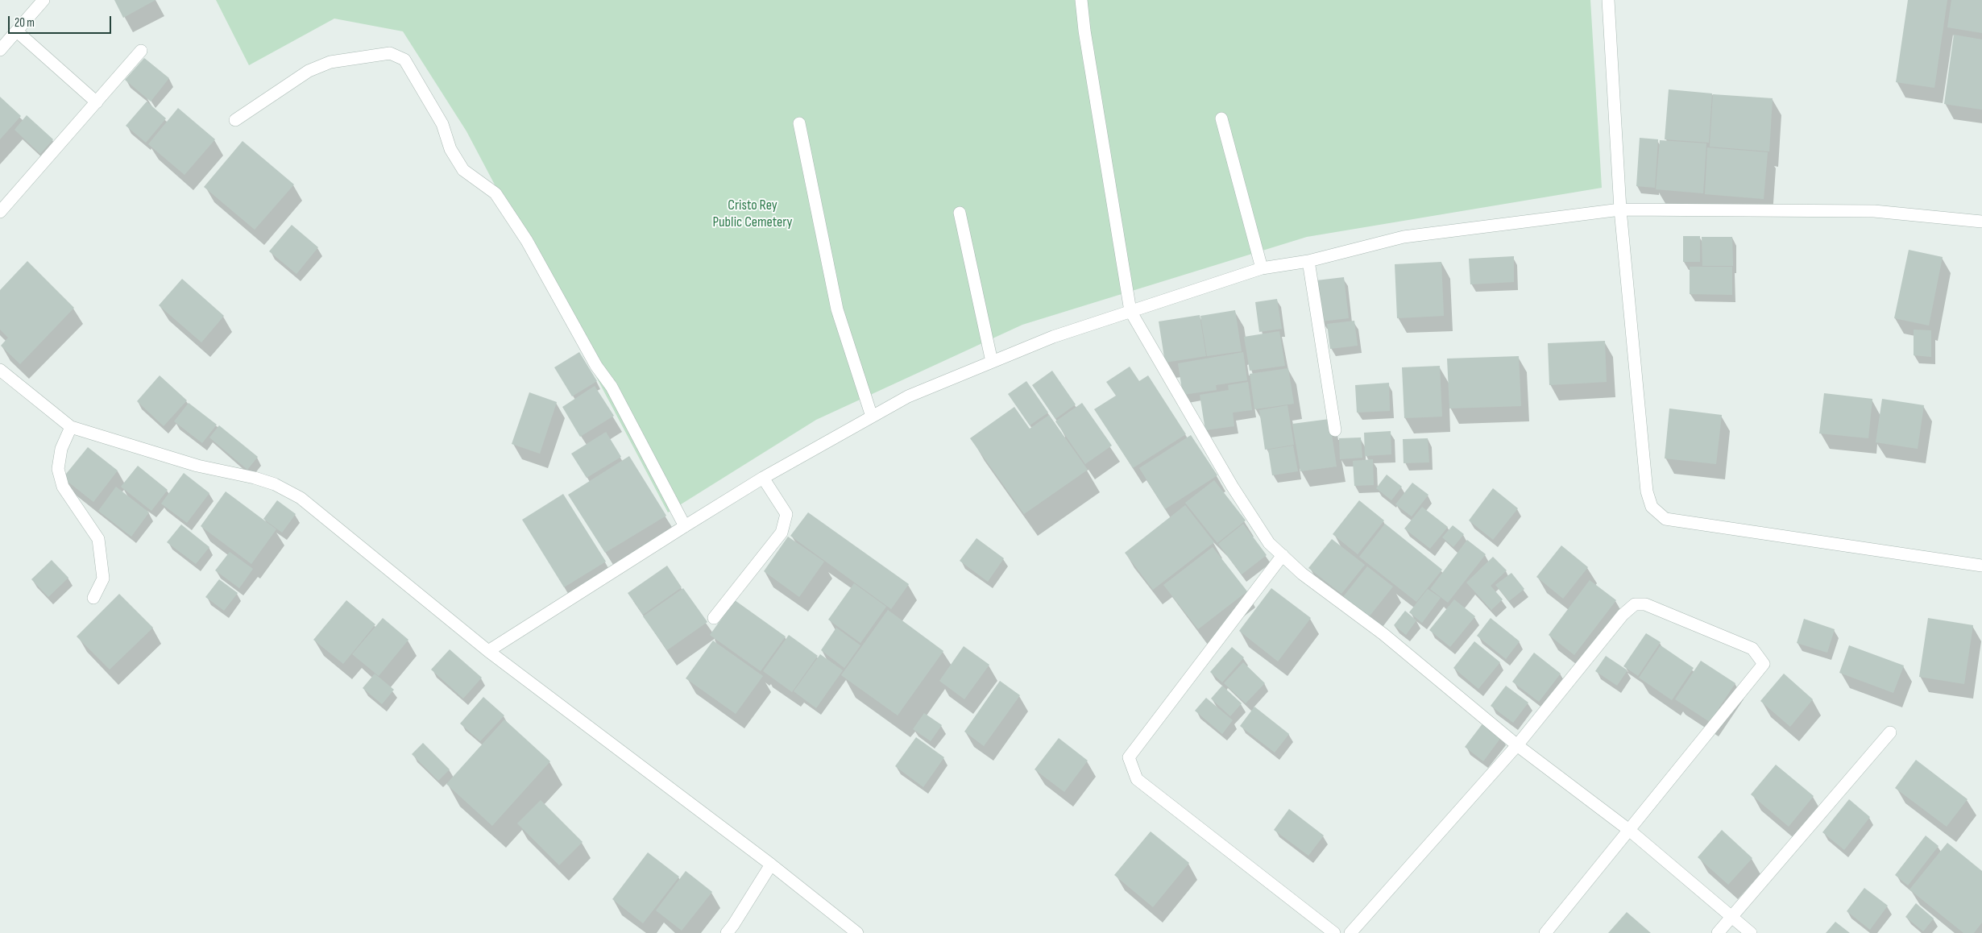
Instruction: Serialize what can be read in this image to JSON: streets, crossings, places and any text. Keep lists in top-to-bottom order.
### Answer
{
  "parks": ["Cristo Rey Public Cemetery"],
  "scale_bar": "20 m"
}
